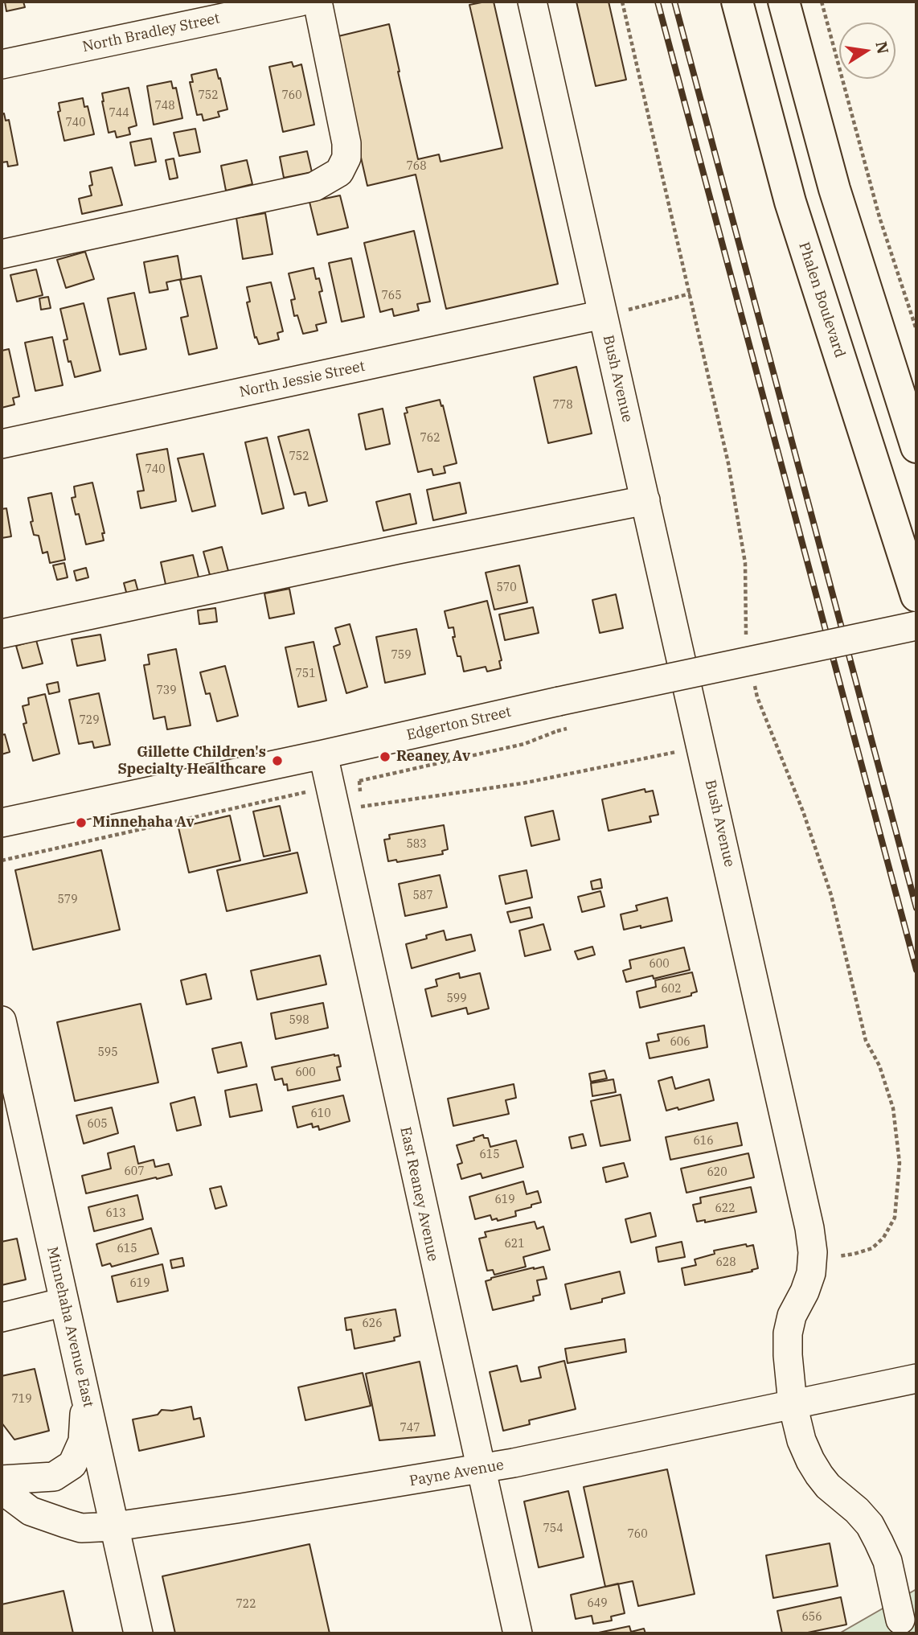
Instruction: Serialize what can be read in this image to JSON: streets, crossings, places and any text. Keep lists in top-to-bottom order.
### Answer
{
  "streets": {
    "main road": ["Phalen Boulevard"],
    "street": [
      "North Bradley Street",
      "Bush Avenue",
      "North Jessie Street",
      "Edgerton Street",
      "East Reaney Avenue",
      "Minnehaha Avenue East",
      "Payne Avenue"
    ]
  },
  "crossings": [
    ["Bush Avenue", "North Jessie Street"],
    ["Bush Avenue", "Payne Avenue"],
    ["Edgerton Street", "East Reaney Avenue"],
    ["East Reaney Avenue", "Payne Avenue"],
    ["Minnehaha Avenue East", "Payne Avenue"]
  ],
  "places": ["Reaney Av", "Gillette Children's Specialty Healthcare", "Minnehaha Av"],
  "house_numbers": [
    "752",
    "760",
    "748",
    "744",
    "740",
    "768",
    "765",
    "778",
    "762",
    "752",
    "740",
    "570",
    "759",
    "751",
    "739",
    "729",
    "583",
    "587",
    "579",
    "600",
    "602",
    "599",
    "598",
    "606",
    "595",
    "600",
    "610",
    "605",
    "616",
    "615",
    "607",
    "620",
    "619",
    "622",
    "613",
    "621",
    "615",
    "628",
    "619",
    "626",
    "719",
    "747",
    "754",
    "760",
    "649",
    "722",
    "656"
  ],
  "north": "right"
}
